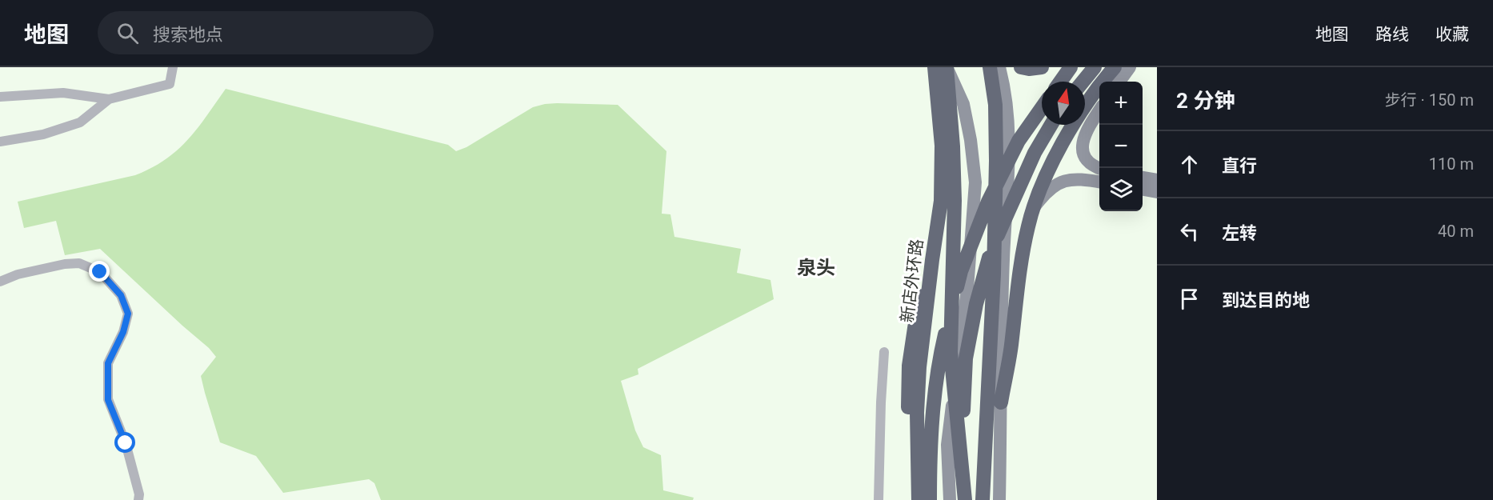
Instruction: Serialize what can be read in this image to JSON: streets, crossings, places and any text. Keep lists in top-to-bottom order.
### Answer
{
  "streets": {
    "highway": ["新店外环路"]
  },
  "districts": ["泉头"],
  "north": "top",
  "page": {
    "header": "地图",
    "search": "搜索地点",
    "nav": ["地图", "路线", "收藏"],
    "heading": ["2 分钟", "步行 · 150 m"],
    "map_buttons": ["+", "−"],
    "list": [
      ["直行", "110 m"],
      ["左转", "40 m"],
      "到达目的地"
    ]
  }
}
